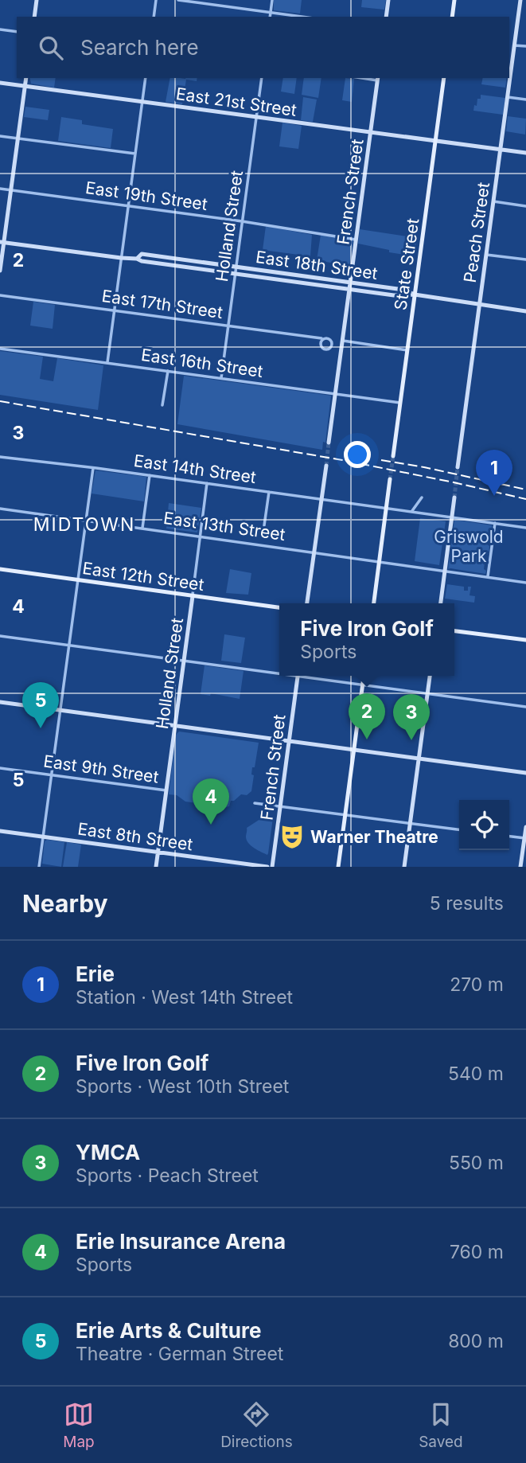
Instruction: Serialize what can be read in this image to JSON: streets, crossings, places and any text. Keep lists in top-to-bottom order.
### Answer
{
  "streets": {
    "main road": [
      "East 21st Street",
      "French Street",
      "Holland Street",
      "Peach Street",
      "State Street",
      "East 18th Street",
      "East 12th Street",
      "East 8th Street"
    ],
    "street": [
      "East 19th Street",
      "East 17th Street",
      "East 16th Street",
      "East 14th Street",
      "East 13th Street",
      "East 9th Street"
    ]
  },
  "crossings": [
    ["East 21st Street", "French Street"],
    ["East 21st Street", "Holland Street"],
    ["East 21st Street", "Peach Street"],
    ["East 21st Street", "State Street"],
    ["French Street", "East 19th Street"],
    ["French Street", "East 18th Street"],
    ["French Street", "East 16th Street"],
    ["East 19th Street", "Holland Street"],
    ["Holland Street", "East 18th Street"],
    ["Holland Street", "East 17th Street"],
    ["Holland Street", "East 16th Street"],
    ["Holland Street", "East 14th Street"],
    ["Holland Street", "East 13th Street"],
    ["Holland Street", "East 12th Street"],
    ["Holland Street", "East 9th Street"],
    ["Holland Street", "East 8th Street"],
    ["State Street", "East 18th Street"],
    ["State Street", "East 16th Street"]
  ],
  "districts": ["MIDTOWN"],
  "parks": ["Griswold Park"],
  "places": {
    "theatre": ["Warner Theatre"]
  },
  "page": {
    "search": "Search here",
    "pins": [
      "1",
      "5",
      "2",
      "3",
      "4"
    ],
    "popup": ["Five Iron Golf", "Sports"],
    "heading": ["Nearby", "5 results"],
    "list": [
      {
        "mark": "1",
        "name": "Erie",
        "note": "Station · West 14th Street",
        "value": "270 m"
      },
      {
        "mark": "2",
        "name": "Five Iron Golf",
        "note": "Sports · West 10th Street",
        "value": "540 m"
      },
      {
        "mark": "3",
        "name": "YMCA",
        "note": "Sports · Peach Street",
        "value": "550 m"
      },
      {
        "mark": "4",
        "name": "Erie Insurance Arena",
        "note": "Sports",
        "value": "760 m"
      },
      {
        "mark": "5",
        "name": "Erie Arts & Culture",
        "note": "Theatre · German Street",
        "value": "800 m"
      }
    ],
    "nav": ["Map", "Directions", "Saved"]
  },
  "grid": {
    "rows": [
      "2",
      "3",
      "4",
      "5"
    ]
  }
}
